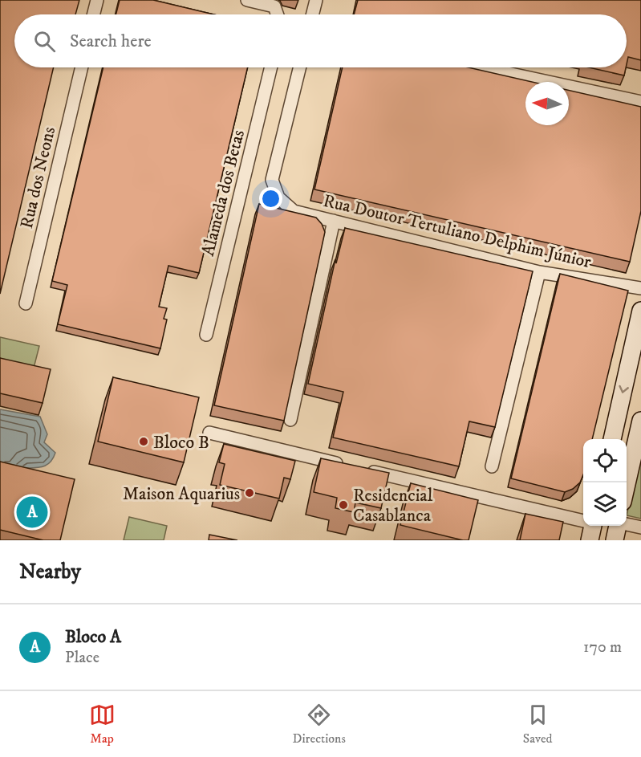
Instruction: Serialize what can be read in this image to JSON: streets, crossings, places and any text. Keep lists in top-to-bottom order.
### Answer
{
  "streets": {
    "street": ["Rua dos Neons", "Alameda dos Betas", "Rua Doutor Tertuliano Delphim Júnior"]
  },
  "places": ["Bloco B", "Maison Aquarius", "Residencial Casablanca"],
  "north": "left",
  "page": {
    "search": "Search here",
    "pins": "A",
    "heading": "Nearby",
    "list": [
      {
        "mark": "A",
        "name": "Bloco A",
        "note": "Place",
        "value": "170 m"
      }
    ],
    "nav": ["Map", "Directions", "Saved"]
  }
}
